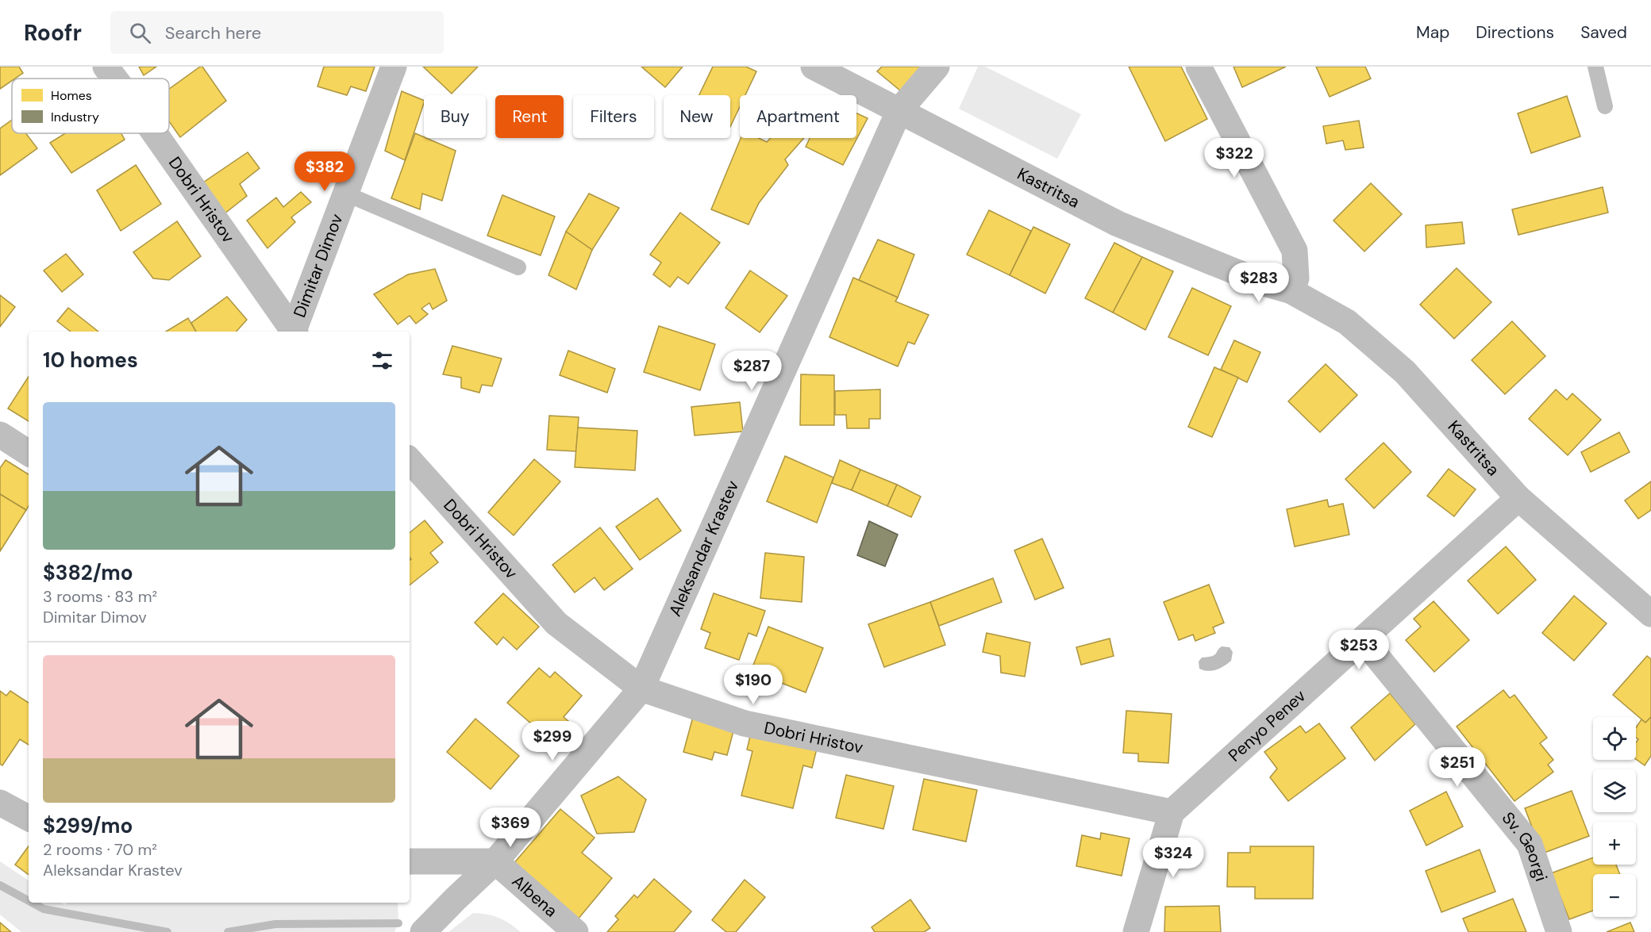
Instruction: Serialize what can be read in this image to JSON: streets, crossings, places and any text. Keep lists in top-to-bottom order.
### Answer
{
  "streets": {
    "street": [
      "Kastritsa",
      "Dobri Hristov",
      "Dimitar Dimov",
      "Aleksandar Krastev",
      "Penyo Penev",
      "Sv. Georgi",
      "Albena"
    ]
  },
  "crossings": [
    ["Kastritsa", "Aleksandar Krastev"],
    ["Kastritsa", "Penyo Penev"],
    ["Dobri Hristov", "Aleksandar Krastev"],
    ["Dobri Hristov", "Penyo Penev"],
    ["Aleksandar Krastev", "Albena"],
    ["Penyo Penev", "Sv. Georgi"]
  ],
  "legend": ["Homes", "Industry"],
  "page": {
    "header": "Roofr",
    "search": "Search here",
    "nav": ["Map", "Directions", "Saved"],
    "chip": [
      "Buy",
      "Rent",
      "Filters",
      "New",
      "Apartment"
    ],
    "price": [
      "$322",
      "$382",
      "$283",
      "$287",
      "$253",
      "$190",
      "$299",
      "$251",
      "$369",
      "$324"
    ],
    "heading": "10 homes",
    "list": [
      {
        "name": "$382/mo",
        "note": "3 rooms · 83 m² · Dimitar Dimov"
      },
      {
        "name": "$299/mo",
        "note": "2 rooms · 70 m² · Aleksandar Krastev"
      }
    ],
    "map_buttons": ["+", "−"]
  }
}
